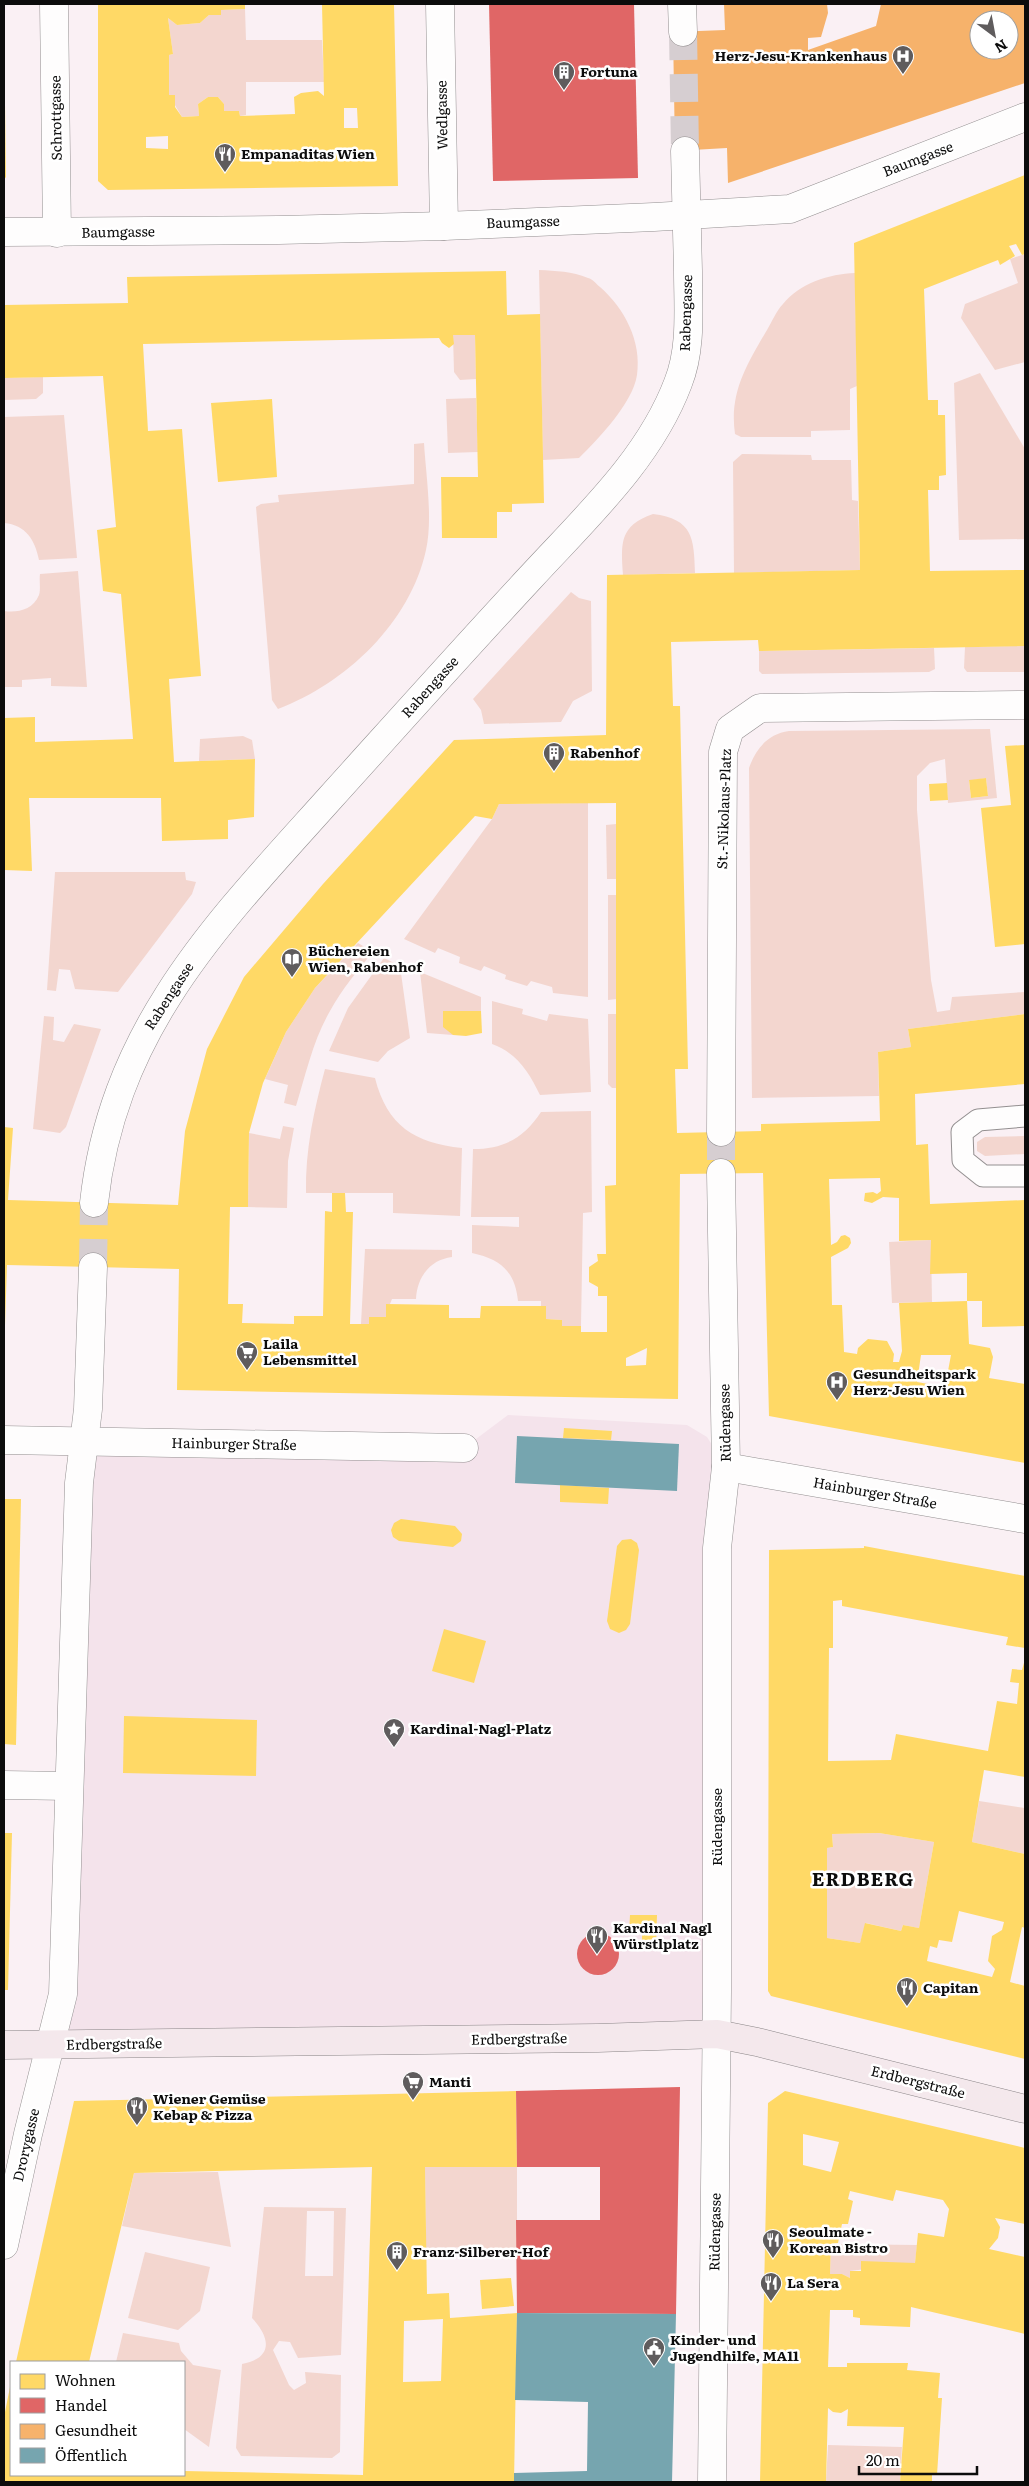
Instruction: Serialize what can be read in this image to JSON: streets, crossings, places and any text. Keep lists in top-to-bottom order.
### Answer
{
  "streets": {
    "street": [
      "Wedlgasse",
      "Schrottgasse",
      "Baumgasse",
      "Rabengasse",
      "St.-Nikolaus-Platz",
      "Rüdengasse",
      "Hainburger Straße",
      "Erdbergstraße",
      "Drorygasse"
    ]
  },
  "crossings": [
    ["Wedlgasse", "Baumgasse"],
    ["Schrottgasse", "Baumgasse"],
    ["Baumgasse", "Rabengasse"],
    ["Rüdengasse", "Hainburger Straße"],
    ["Rüdengasse", "Erdbergstraße"],
    ["Erdbergstraße", "Drorygasse"]
  ],
  "districts": ["ERDBERG"],
  "places": {
    "hospital": ["Herz-Jesu-Krankenhaus", "Gesundheitspark Herz-Jesu Wien"],
    "building": ["Fortuna", "Rabenhof", "Franz-Silberer-Hof"],
    "restaurant": [
      "Empanaditas Wien",
      "Kardinal Nagl Würstlplatz",
      "Capitan",
      "Wiener Gemüse Kebap & Pizza",
      "Seoulmate - Korean Bistro",
      "La Sera"
    ],
    "library": ["Büchereien Wien, Rabenhof"],
    "supermarket": ["Laila Lebensmittel", "Manti"],
    "place": ["Kardinal-Nagl-Platz"],
    "public building": ["Kinder- und Jugendhilfe, MA11"]
  },
  "legend": [
    "Wohnen",
    "Handel",
    "Gesundheit",
    "Öffentlich"
  ],
  "scale_bar": "20 m",
  "north": "bottom right"
}
